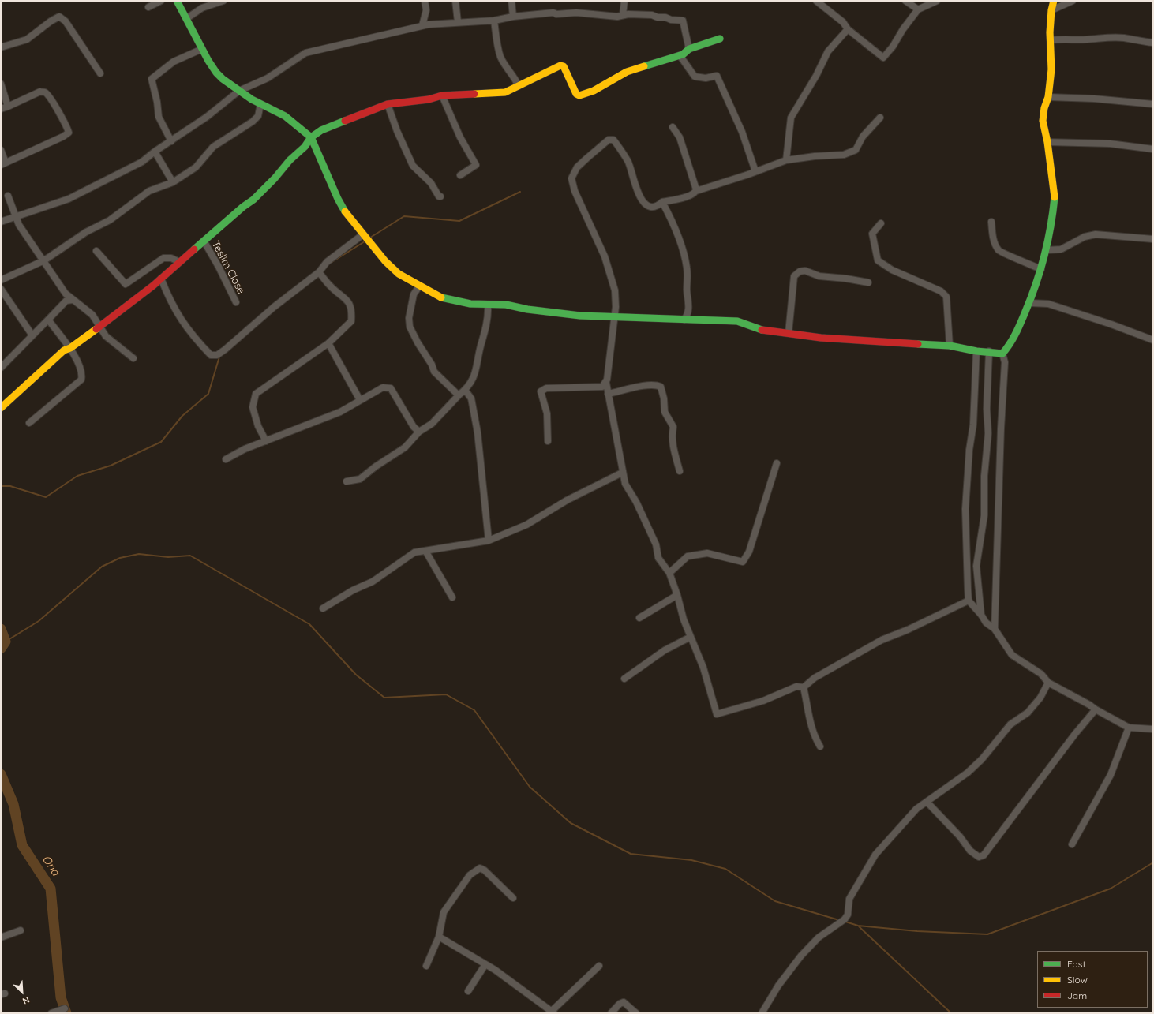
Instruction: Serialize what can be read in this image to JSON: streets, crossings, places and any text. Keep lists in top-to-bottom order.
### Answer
{
  "streets": {
    "street": ["Teslim Close"]
  },
  "water": ["Ona"],
  "legend": ["Fast", "Slow", "Jam"],
  "north": "bottom right"
}
